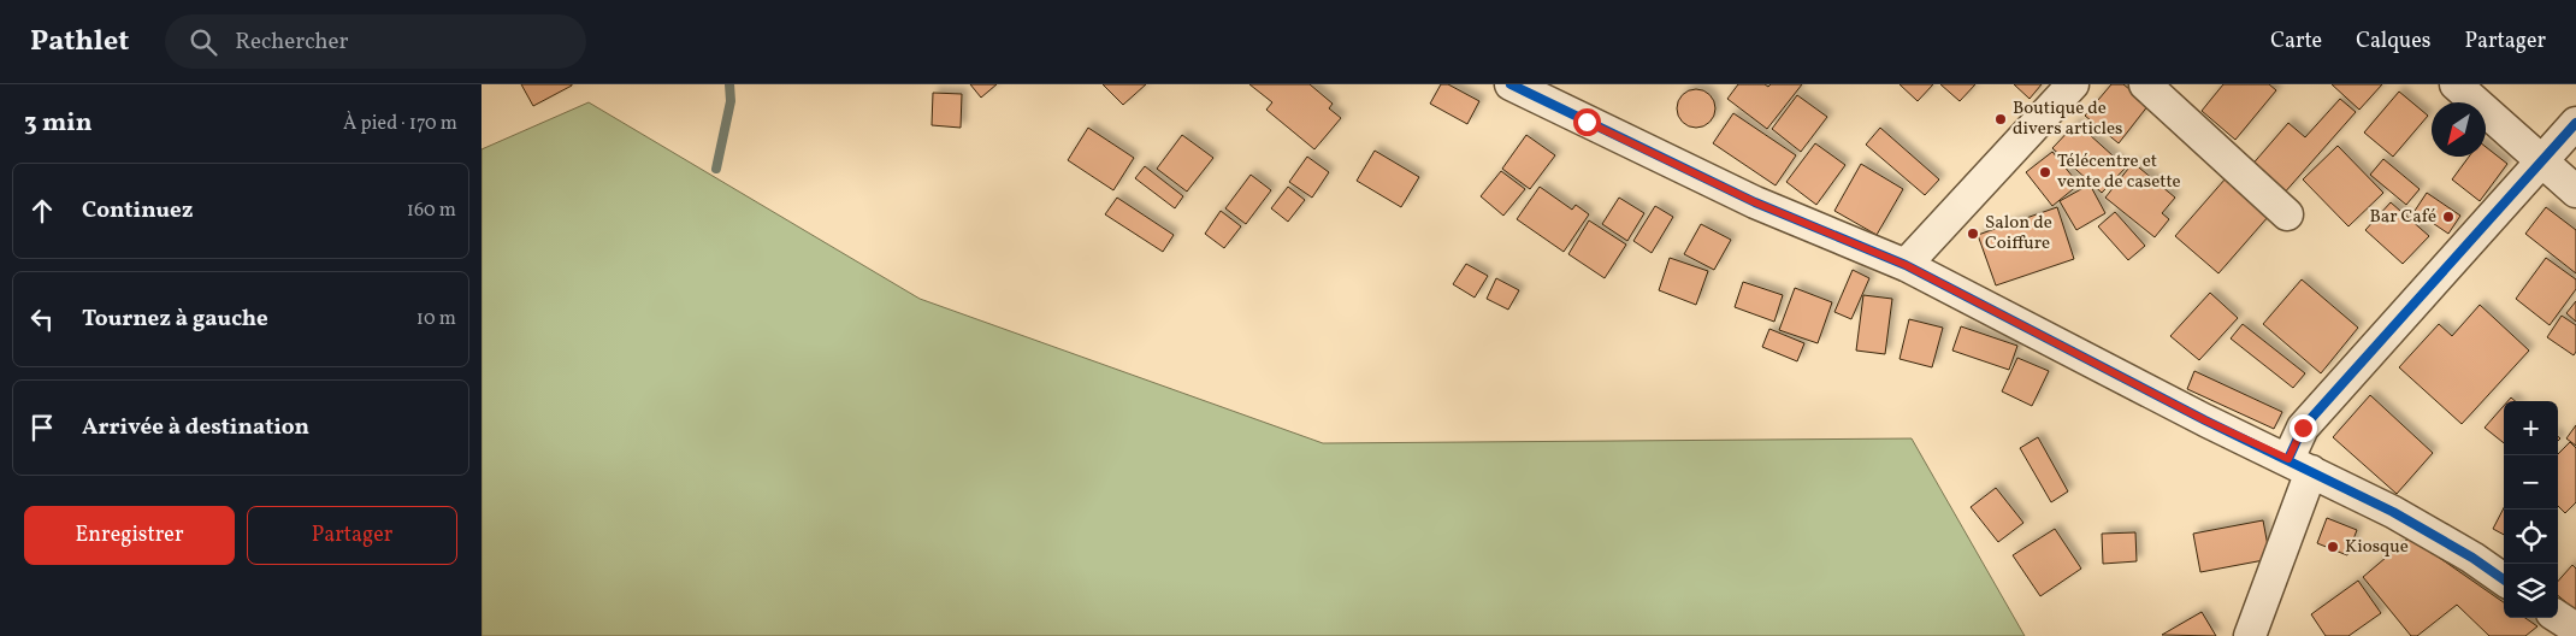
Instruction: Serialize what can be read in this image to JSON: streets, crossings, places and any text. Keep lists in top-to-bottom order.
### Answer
{
  "places": [
    "Boutique de divers articles",
    "Télécentre et vente de casette",
    "Bar Café",
    "Salon de Coiffure",
    "Kiosque"
  ],
  "north": "bottom left",
  "page": {
    "header": "Pathlet",
    "search": "Rechercher",
    "nav": ["Carte", "Calques", "Partager"],
    "heading": ["3 min", "À pied · 170 m"],
    "list": [
      ["Continuez", "160 m"],
      ["Tournez à gauche", "10 m"],
      "Arrivée à destination"
    ],
    "map_buttons": ["+", "−"],
    "buttons": ["Enregistrer", "Partager"]
  }
}
